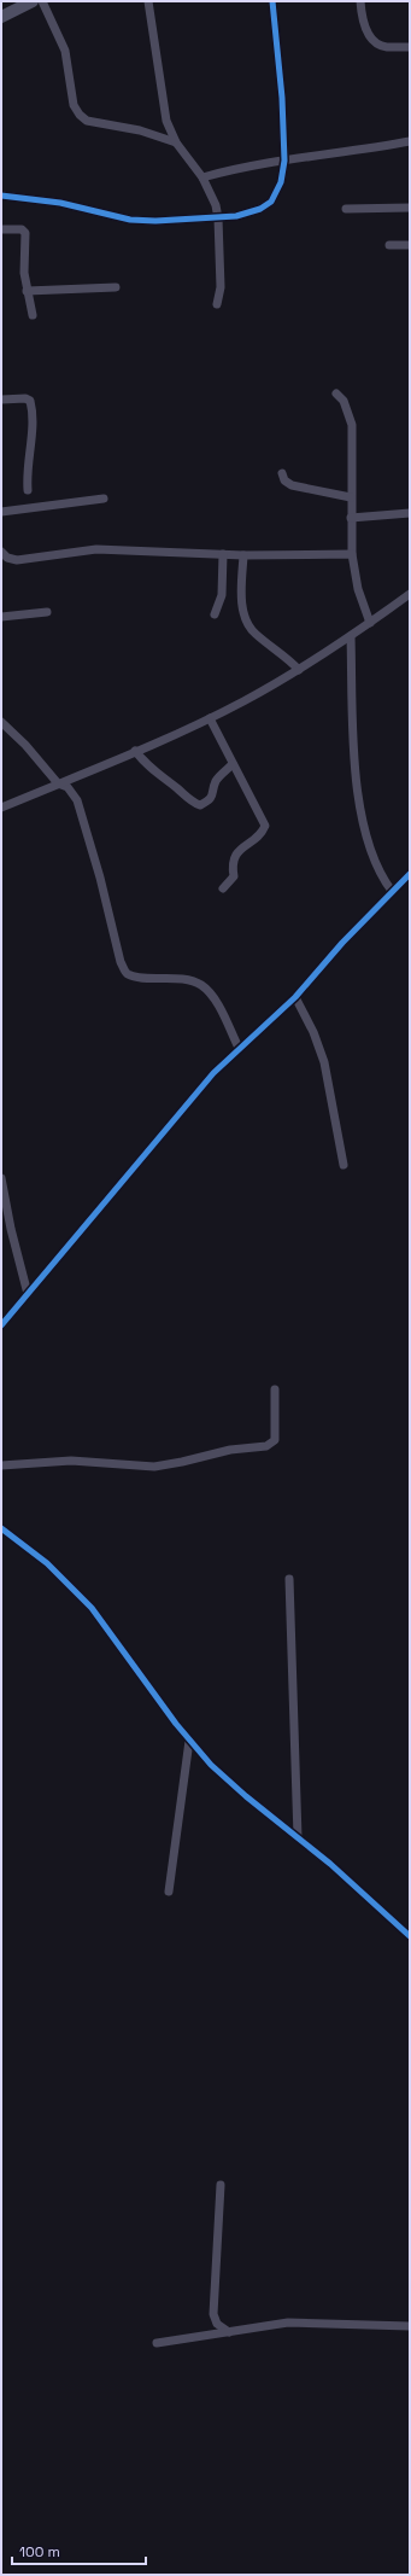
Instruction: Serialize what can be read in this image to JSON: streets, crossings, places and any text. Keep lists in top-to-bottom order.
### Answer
{
  "scale_bar": "100 m"
}
